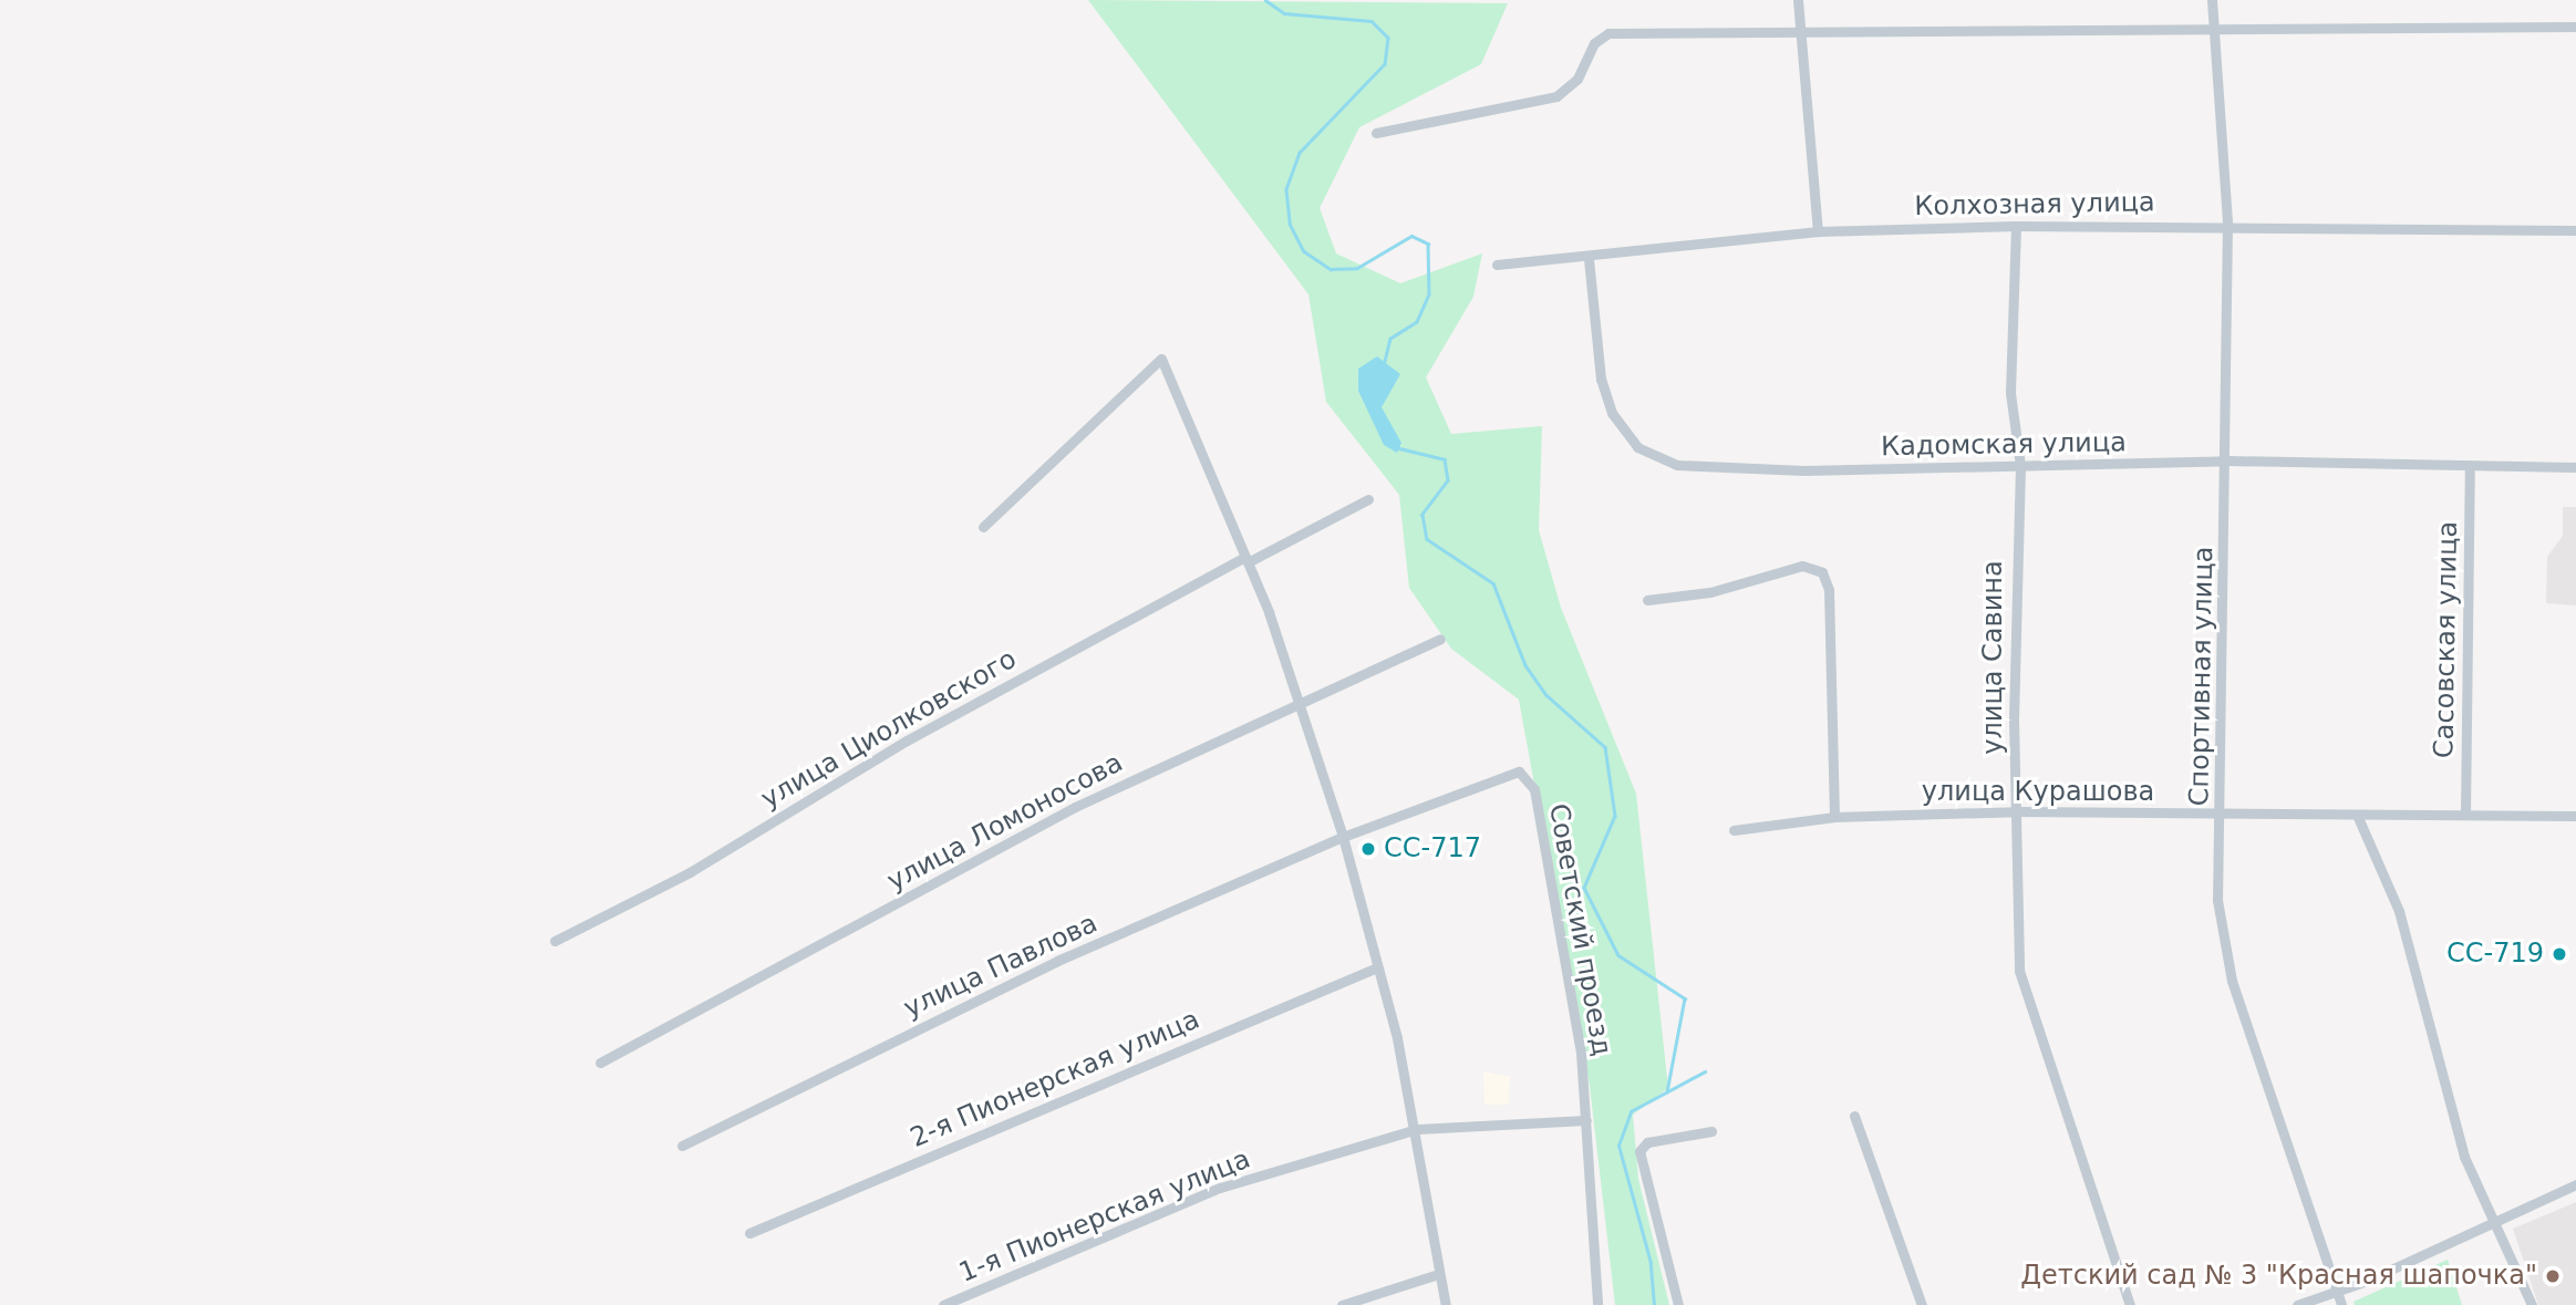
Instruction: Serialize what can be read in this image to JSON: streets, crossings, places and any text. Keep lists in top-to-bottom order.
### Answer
{
  "streets": {
    "street": [
      "Колхозная улица",
      "Кадомская улица",
      "Сасовская улица",
      "улица Савина",
      "Спортивная улица",
      "улица Циолковского",
      "улица Курашова",
      "улица Ломоносова",
      "Советский проезд",
      "улица Павлова",
      "2-я Пионерская улица",
      "1-я Пионерская улица"
    ]
  },
  "crossings": [
    ["Колхозная улица", "Кадомская улица"],
    ["Колхозная улица", "улица Савина"],
    ["Колхозная улица", "Спортивная улица"],
    ["Кадомская улица", "Сасовская улица"],
    ["Кадомская улица", "улица Савина"],
    ["Кадомская улица", "Спортивная улица"],
    ["Сасовская улица", "улица Курашова"],
    ["улица Савина", "улица Курашова"],
    ["Спортивная улица", "улица Курашова"],
    ["Советский проезд", "улица Павлова"]
  ],
  "places": ["СС-717", "СС-719", "Детский сад № 3 \"Красная шапочка\""]
}
